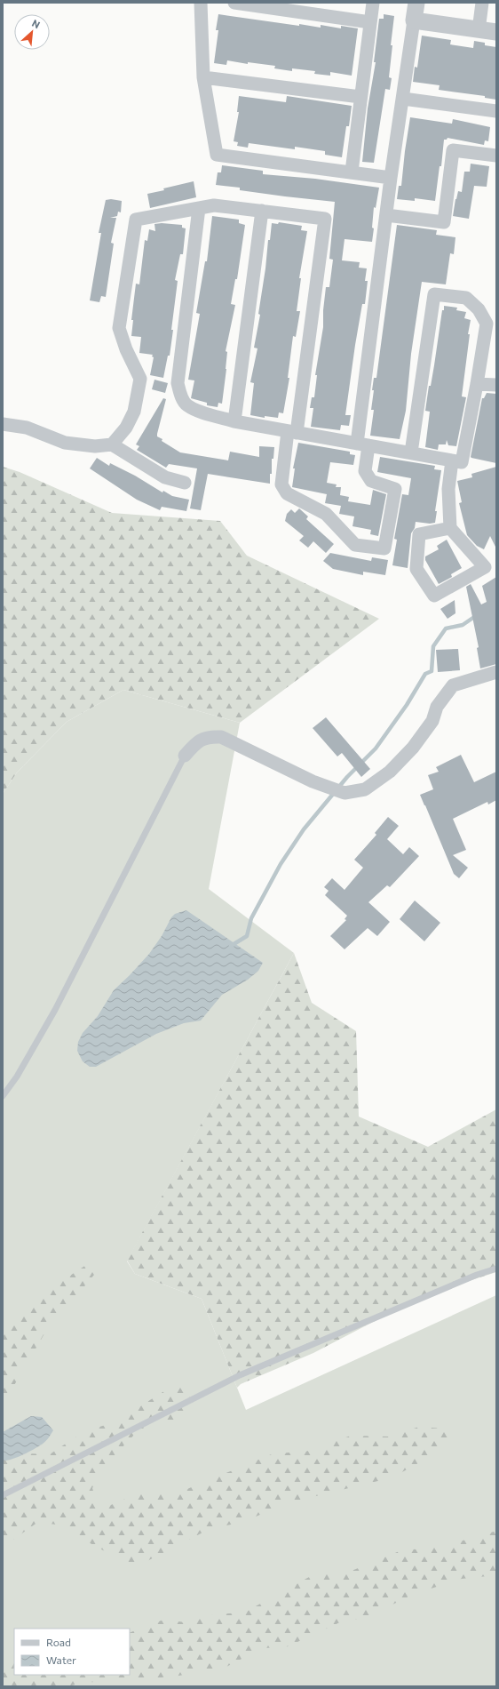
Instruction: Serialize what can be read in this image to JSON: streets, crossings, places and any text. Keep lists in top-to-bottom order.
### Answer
{
  "legend": ["Road", "Water"],
  "north": "top right"
}
